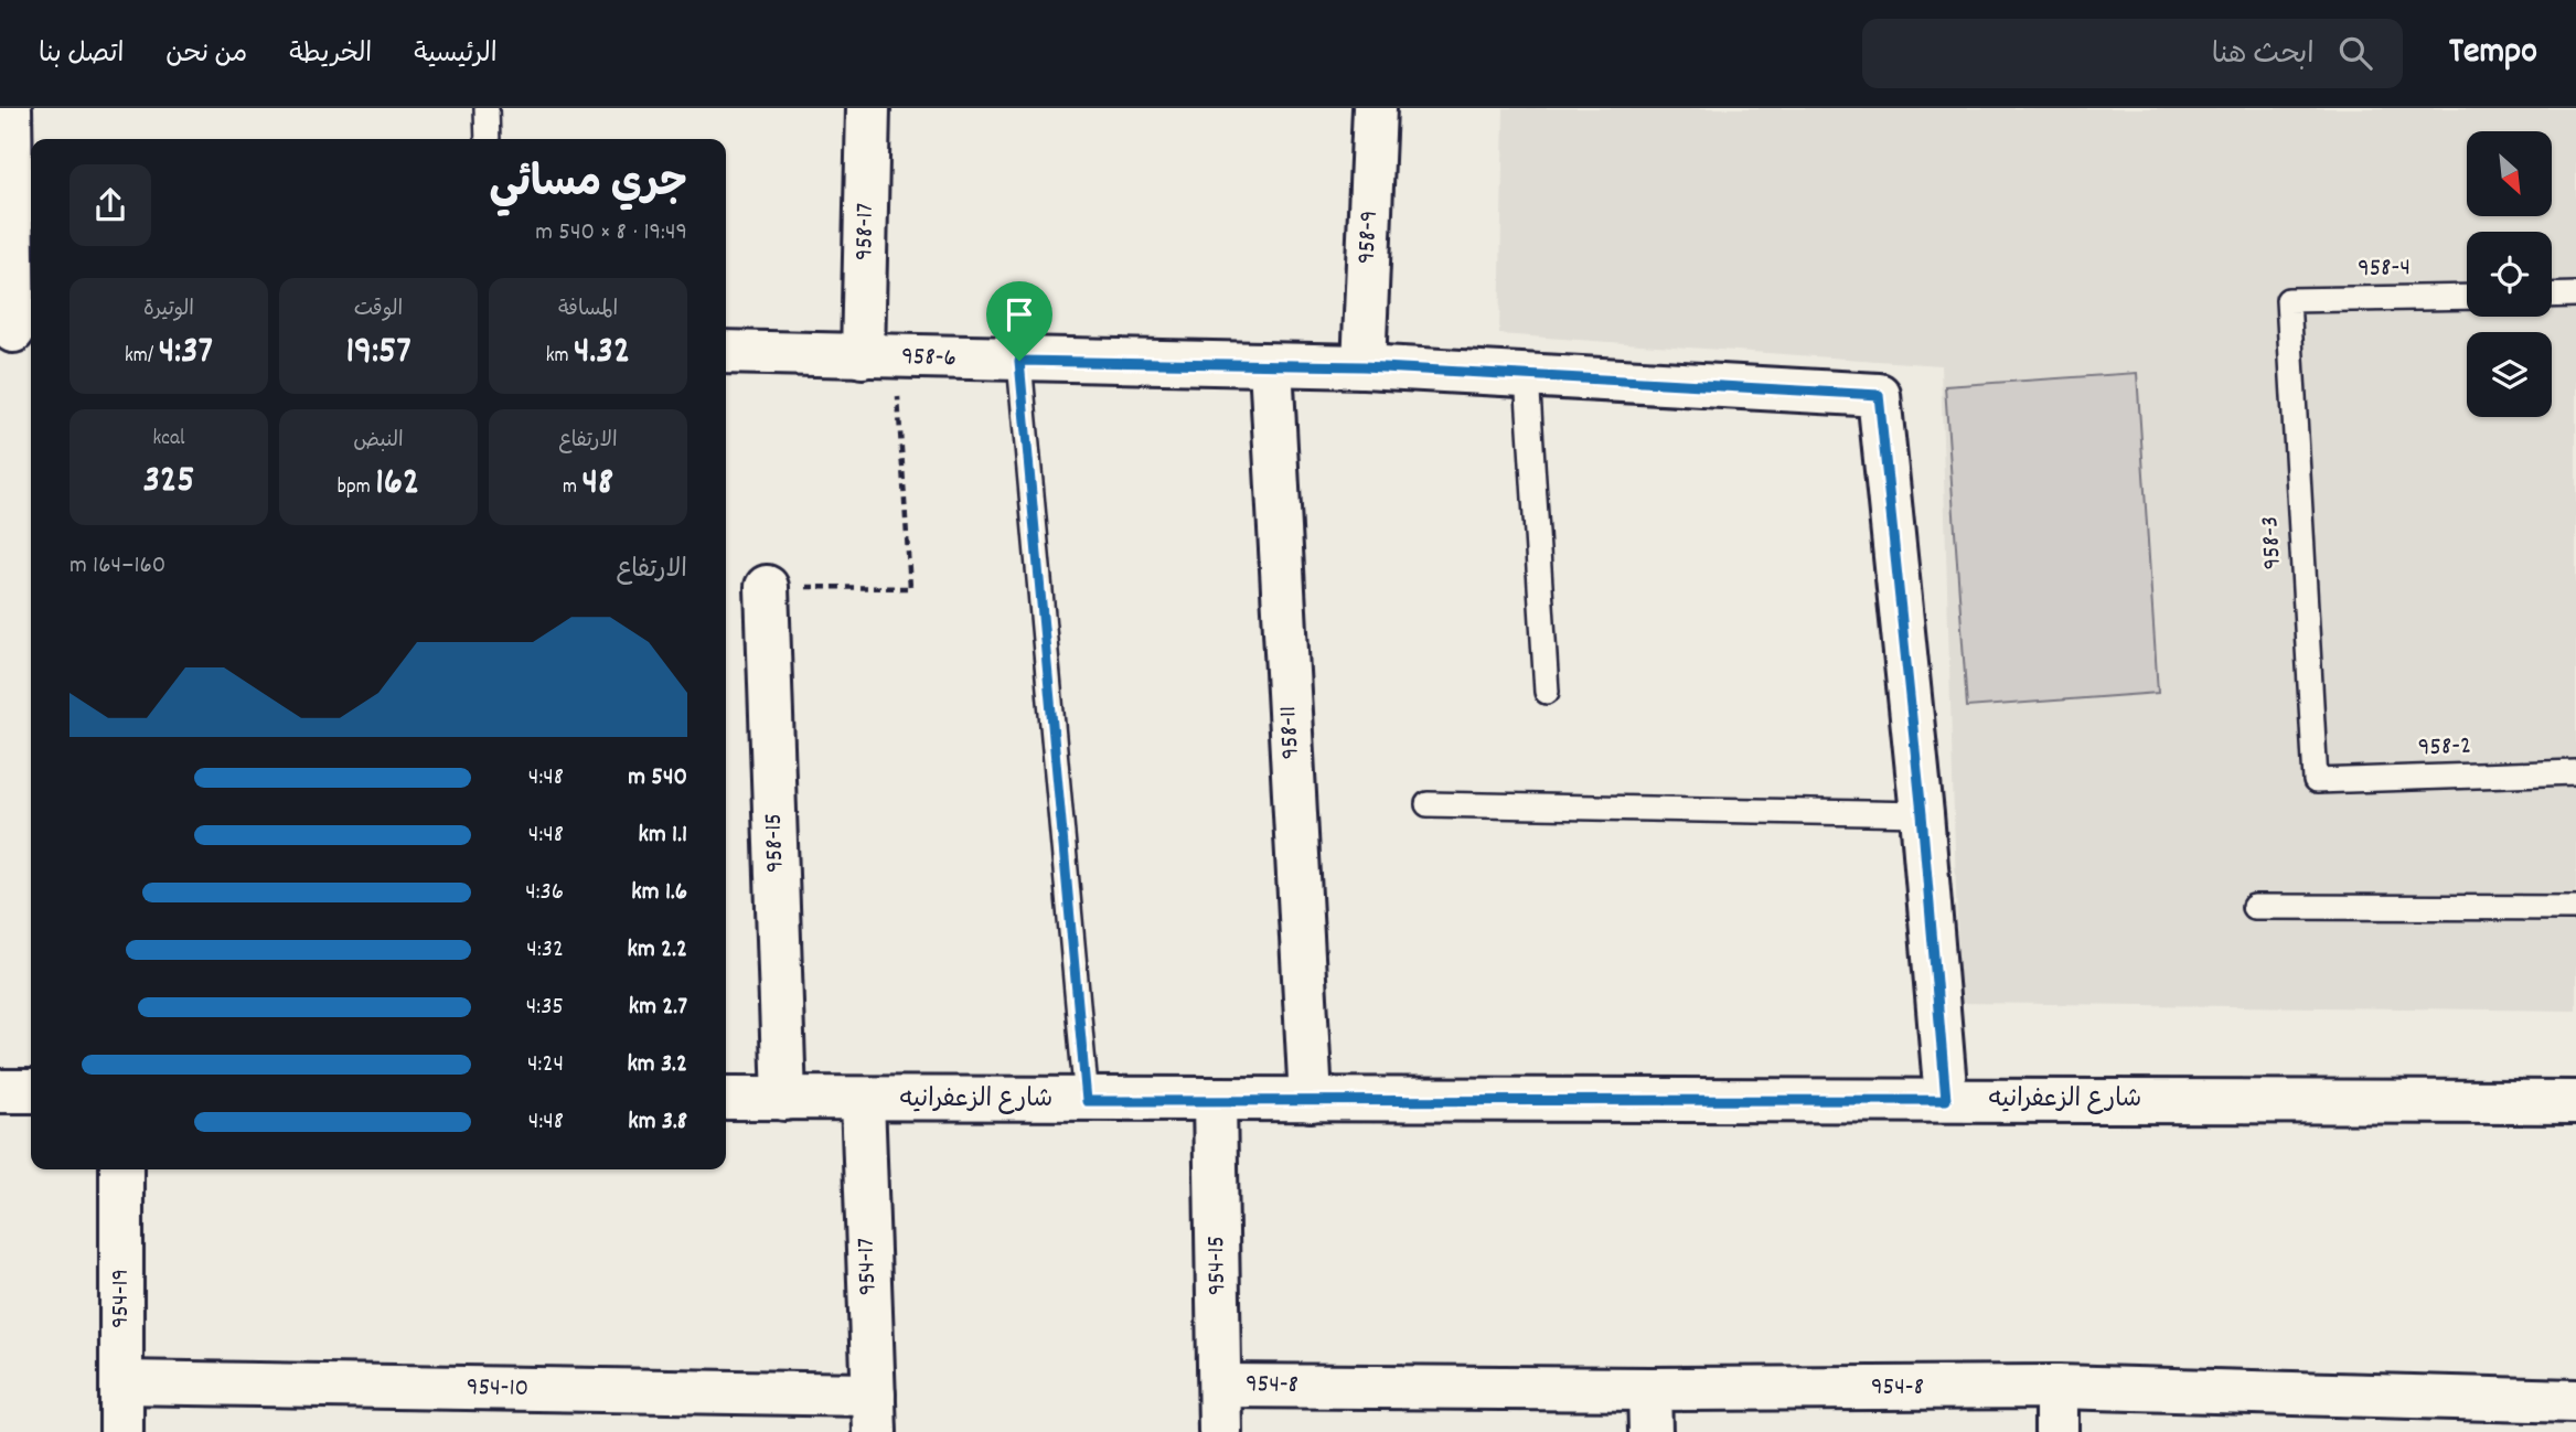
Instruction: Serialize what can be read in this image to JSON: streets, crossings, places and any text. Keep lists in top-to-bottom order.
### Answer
{
  "streets": {
    "street": [
      "958-17",
      "958-9",
      "958-6",
      "958-11",
      "958-15",
      "شارع الزعفرانيه",
      "954-15",
      "954-17",
      "954-19",
      "954-8",
      "954-10"
    ],
    "lane": ["958-4", "958-3", "958-2"]
  },
  "crossings": [
    ["958-17", "958-6"],
    ["958-9", "958-6"],
    ["958-4", "958-3"],
    ["958-6", "958-11"],
    ["958-3", "958-2"],
    ["958-11", "شارع الزعفرانيه"],
    ["958-15", "شارع الزعفرانيه"],
    ["شارع الزعفرانيه", "954-15"],
    ["شارع الزعفرانيه", "954-17"],
    ["954-15", "954-8"],
    ["954-17", "954-10"],
    ["954-19", "954-10"]
  ],
  "north": "bottom right",
  "page": {
    "header": "Tempo",
    "search": "ابحث هنا",
    "nav": [
      "الرئيسية",
      "الخريطة",
      "من نحن",
      "اتصل بنا"
    ],
    "heading": ["جري مسائي", "19:49 · 8 × 540 m"],
    "stats": [
      ["المسافة", "4.32 km"],
      ["الوقت", "19:57"],
      ["الوتيرة", "4:37 /km"],
      ["الارتفاع", "48 m"],
      ["النبض", "162 bpm"],
      ["kcal", "325"]
    ],
    "chart": ["الارتفاع", "160–164 m"],
    "list": [
      {
        "name": "540 m",
        "note": "4:48"
      },
      {
        "name": "1.1 km",
        "note": "4:48"
      },
      {
        "name": "1.6 km",
        "note": "4:36"
      },
      {
        "name": "2.2 km",
        "note": "4:32"
      },
      {
        "name": "2.7 km",
        "note": "4:35"
      },
      {
        "name": "3.2 km",
        "note": "4:24"
      },
      {
        "name": "3.8 km",
        "note": "4:48"
      }
    ]
  }
}
